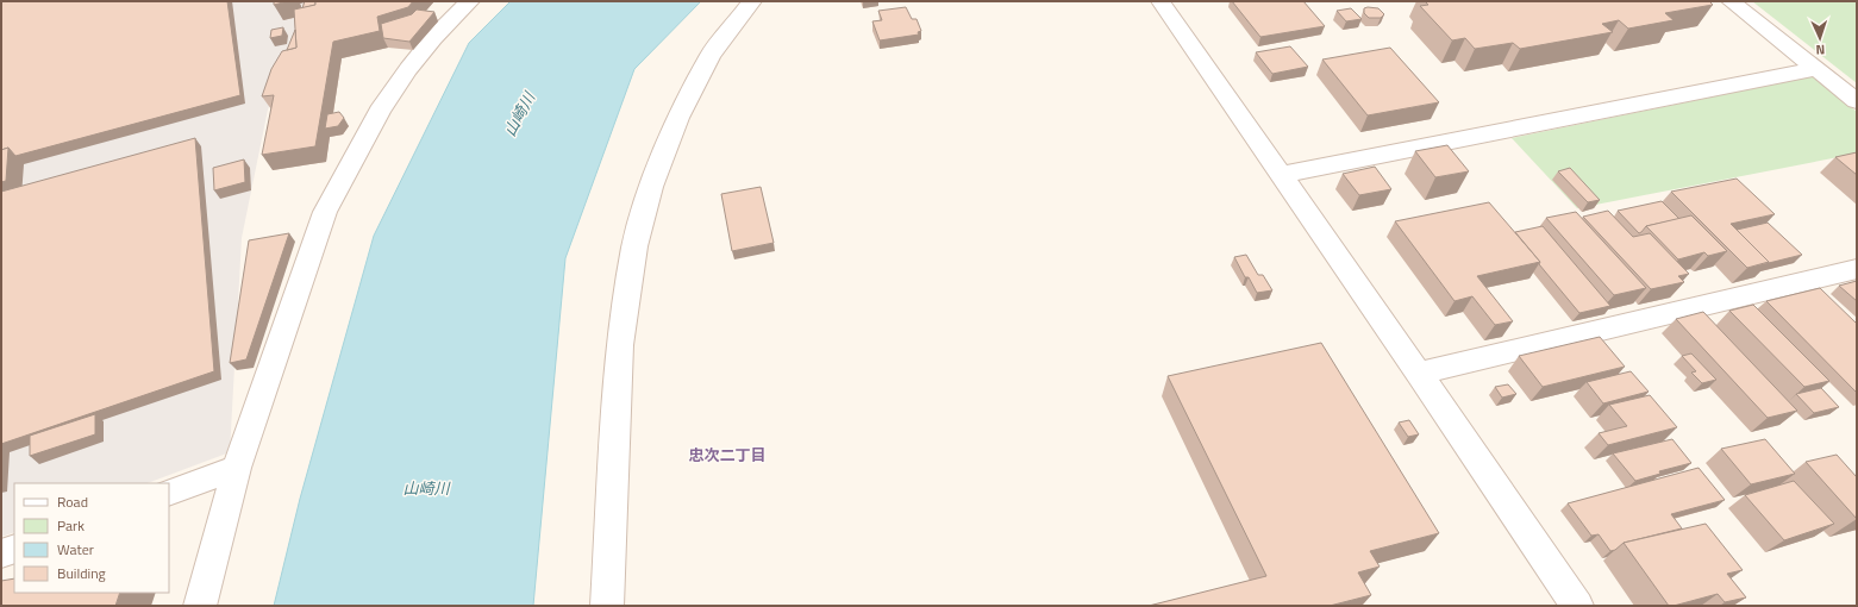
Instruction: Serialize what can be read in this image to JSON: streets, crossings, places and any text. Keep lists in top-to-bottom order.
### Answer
{
  "districts": ["忠次二丁目"],
  "water": ["山崎川"],
  "legend": [
    "Road",
    "Park",
    "Water",
    "Building"
  ],
  "north": "bottom"
}
